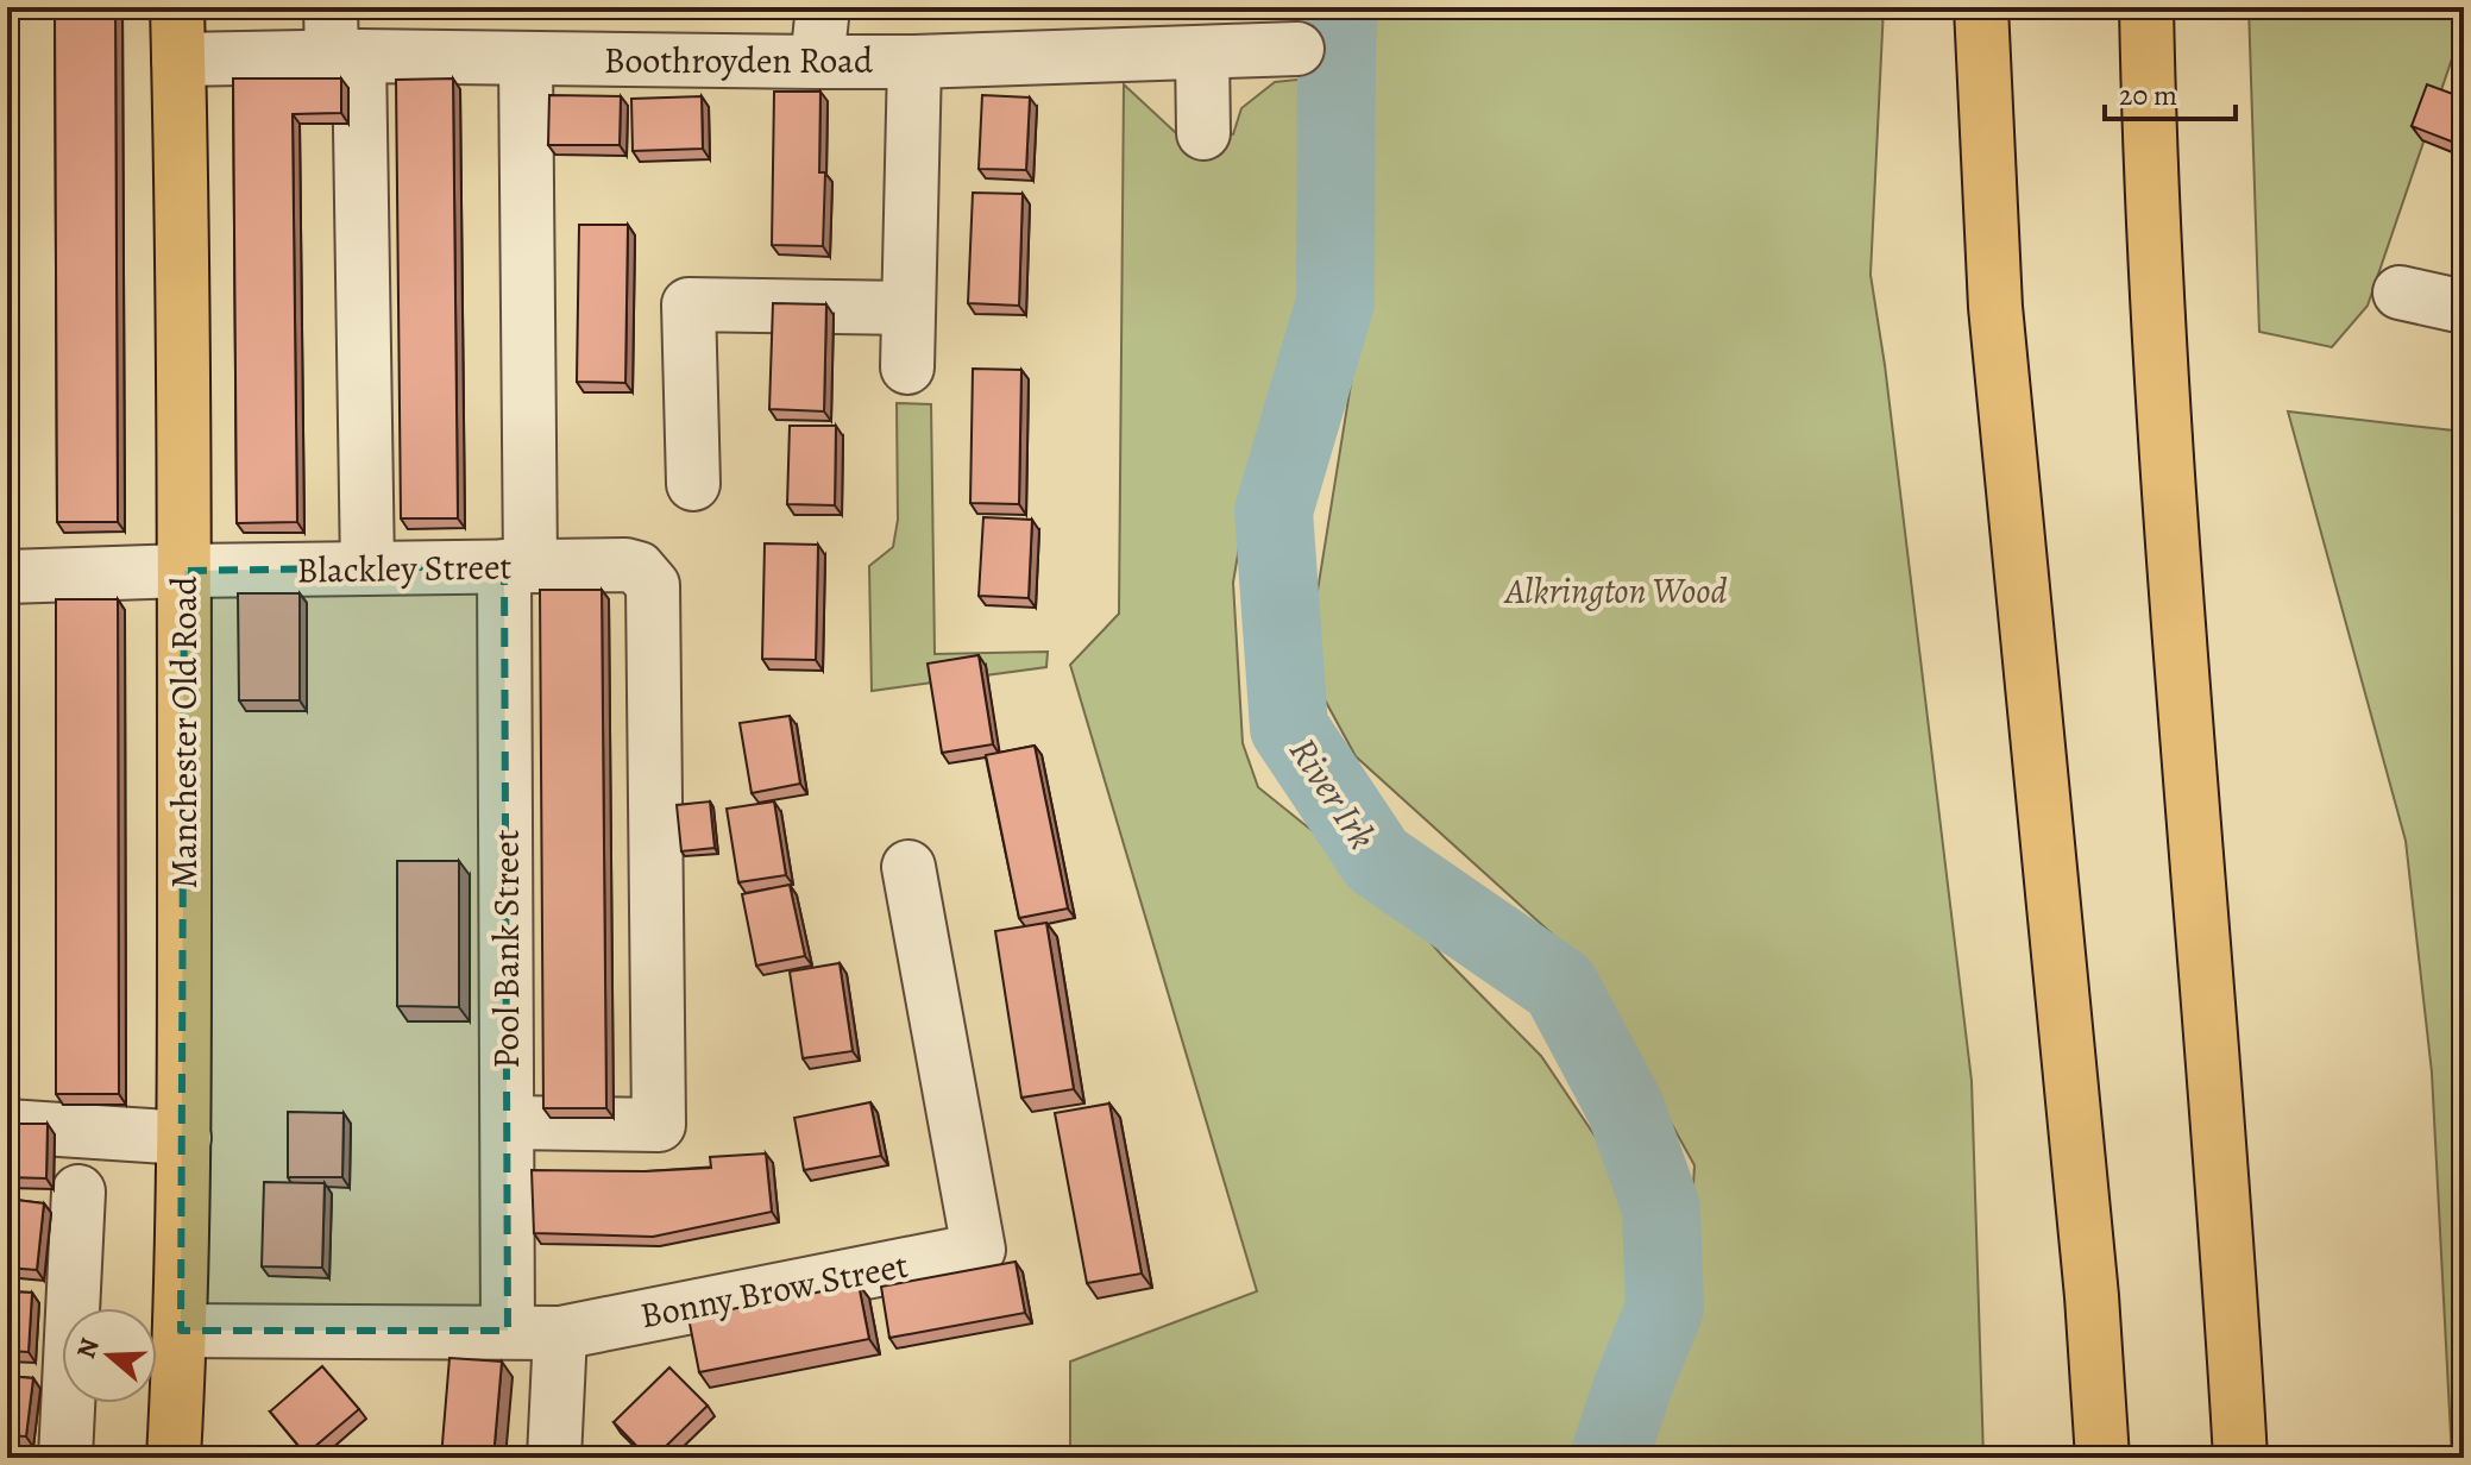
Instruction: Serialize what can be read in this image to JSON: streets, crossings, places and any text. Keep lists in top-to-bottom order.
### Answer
{
  "streets": {
    "main road": ["Manchester Old Road"],
    "street": [
      "Boothroyden Road",
      "Blackley Street",
      "Pool Bank Street",
      "Bonny Brow Street"
    ]
  },
  "crossings": [
    ["Boothroyden Road", "Manchester Old Road"],
    ["Boothroyden Road", "Pool Bank Street"],
    ["Blackley Street", "Manchester Old Road"],
    ["Blackley Street", "Pool Bank Street"],
    ["Manchester Old Road", "Bonny Brow Street"],
    ["Pool Bank Street", "Bonny Brow Street"]
  ],
  "water": ["River Irk"],
  "parks": ["Alkrington Wood"],
  "scale_bar": "20 m",
  "north": "left"
}
